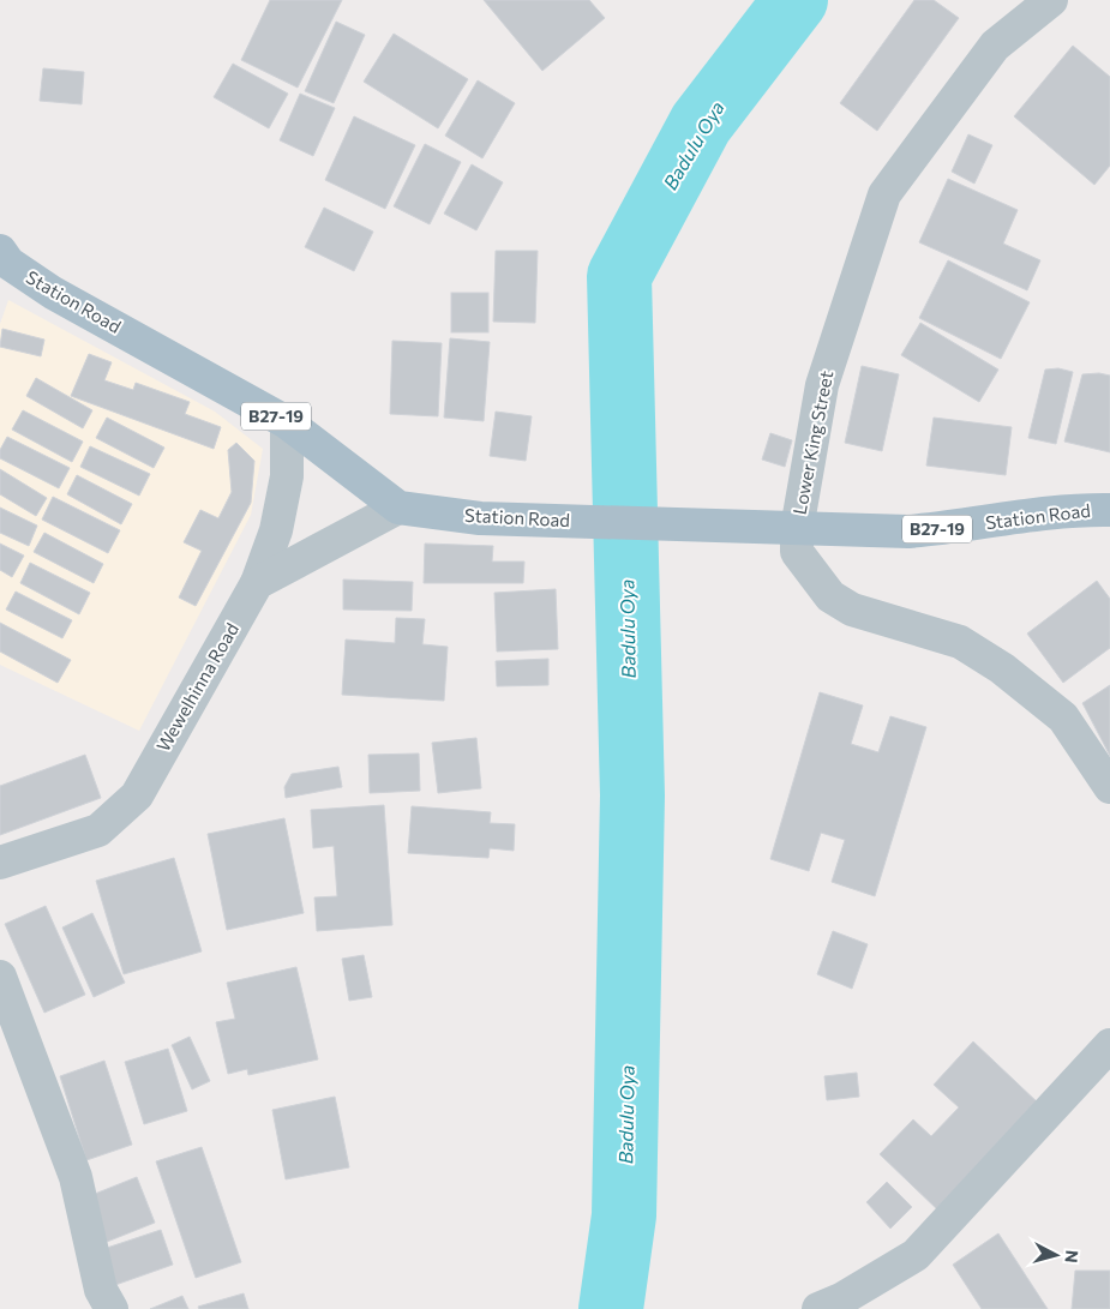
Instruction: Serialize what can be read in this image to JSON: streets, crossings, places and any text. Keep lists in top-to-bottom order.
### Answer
{
  "streets": {
    "main road": ["Station Road", "B27-19"],
    "street": ["Lower King Street", "Wewelhinna Road"]
  },
  "crossings": [
    ["Station Road", "Lower King Street"],
    ["Station Road", "Wewelhinna Road"]
  ],
  "water": ["Badulu Oya"],
  "north": "right"
}
